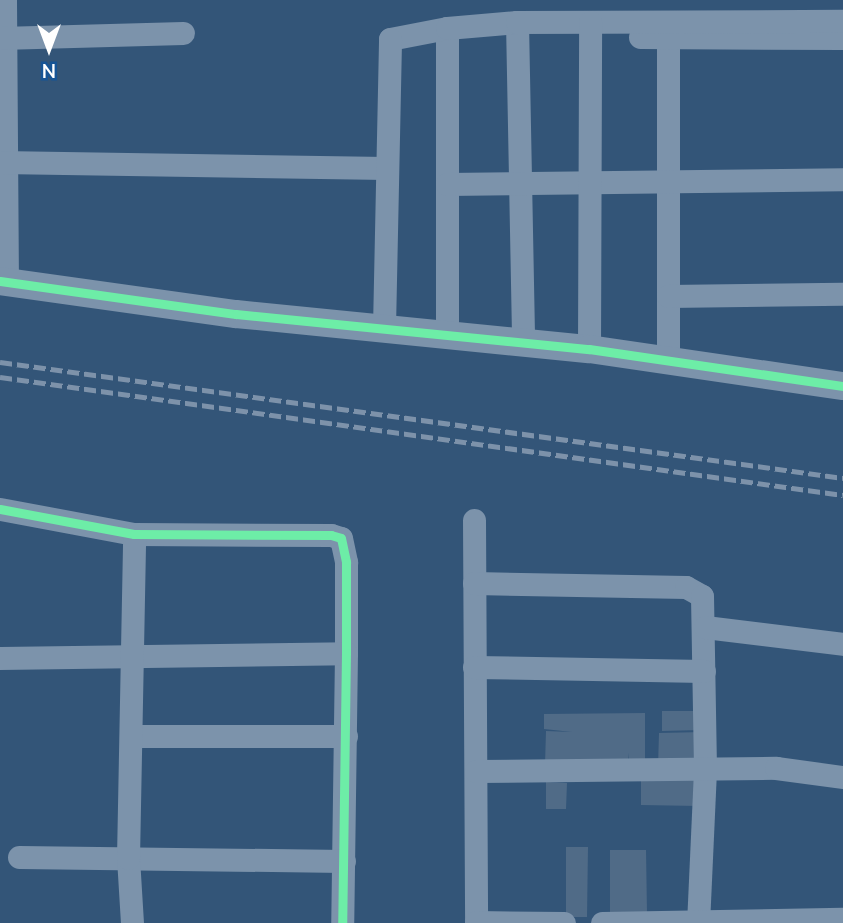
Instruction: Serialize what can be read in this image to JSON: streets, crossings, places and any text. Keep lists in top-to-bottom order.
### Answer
{
  "north": "bottom"
}
